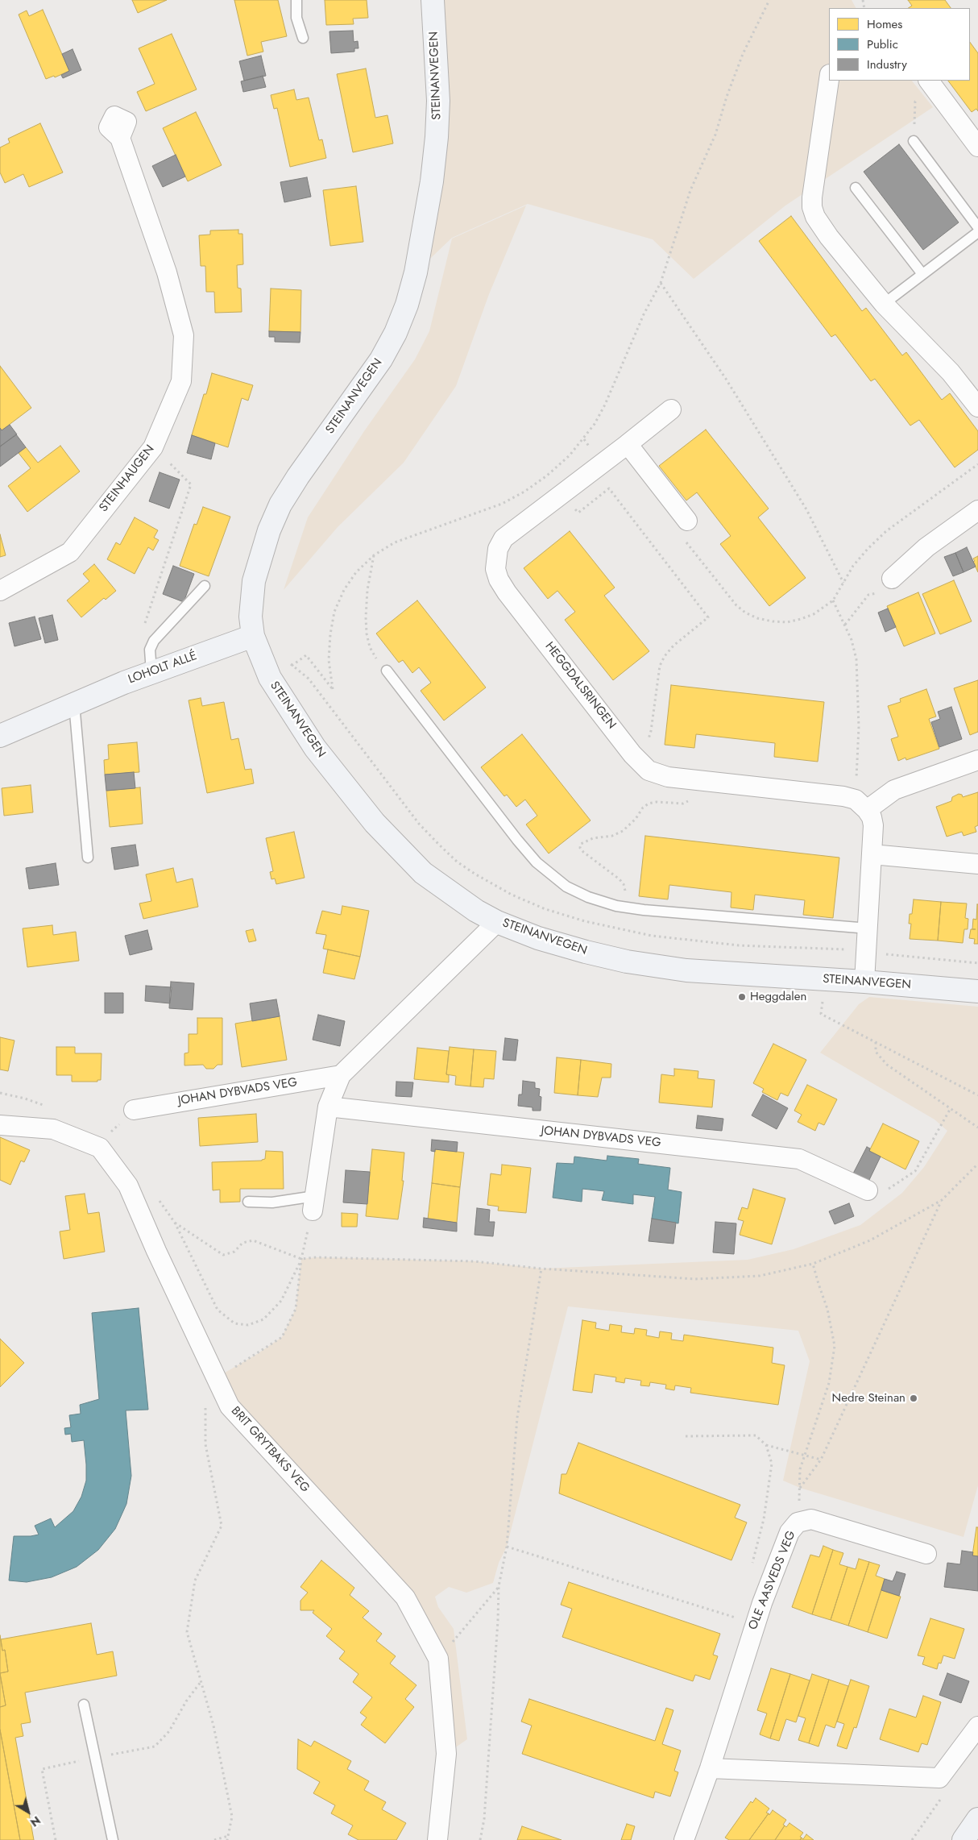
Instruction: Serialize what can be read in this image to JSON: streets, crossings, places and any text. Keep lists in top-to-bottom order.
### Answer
{
  "streets": {
    "main road": ["STEINANVEGEN", "LOHOLT ALLÉ"],
    "street": [
      "STEINHAUGEN",
      "HEGGDALSRINGEN",
      "JOHAN DYBVADS VEG",
      "BRIT GRYTBAKS VEG",
      "OLE AASVEDS VEG"
    ]
  },
  "crossings": [
    ["STEINANVEGEN", "LOHOLT ALLÉ"]
  ],
  "places": ["Heggdalen", "Nedre Steinan"],
  "legend": ["Homes", "Public", "Industry"],
  "north": "bottom right"
}
